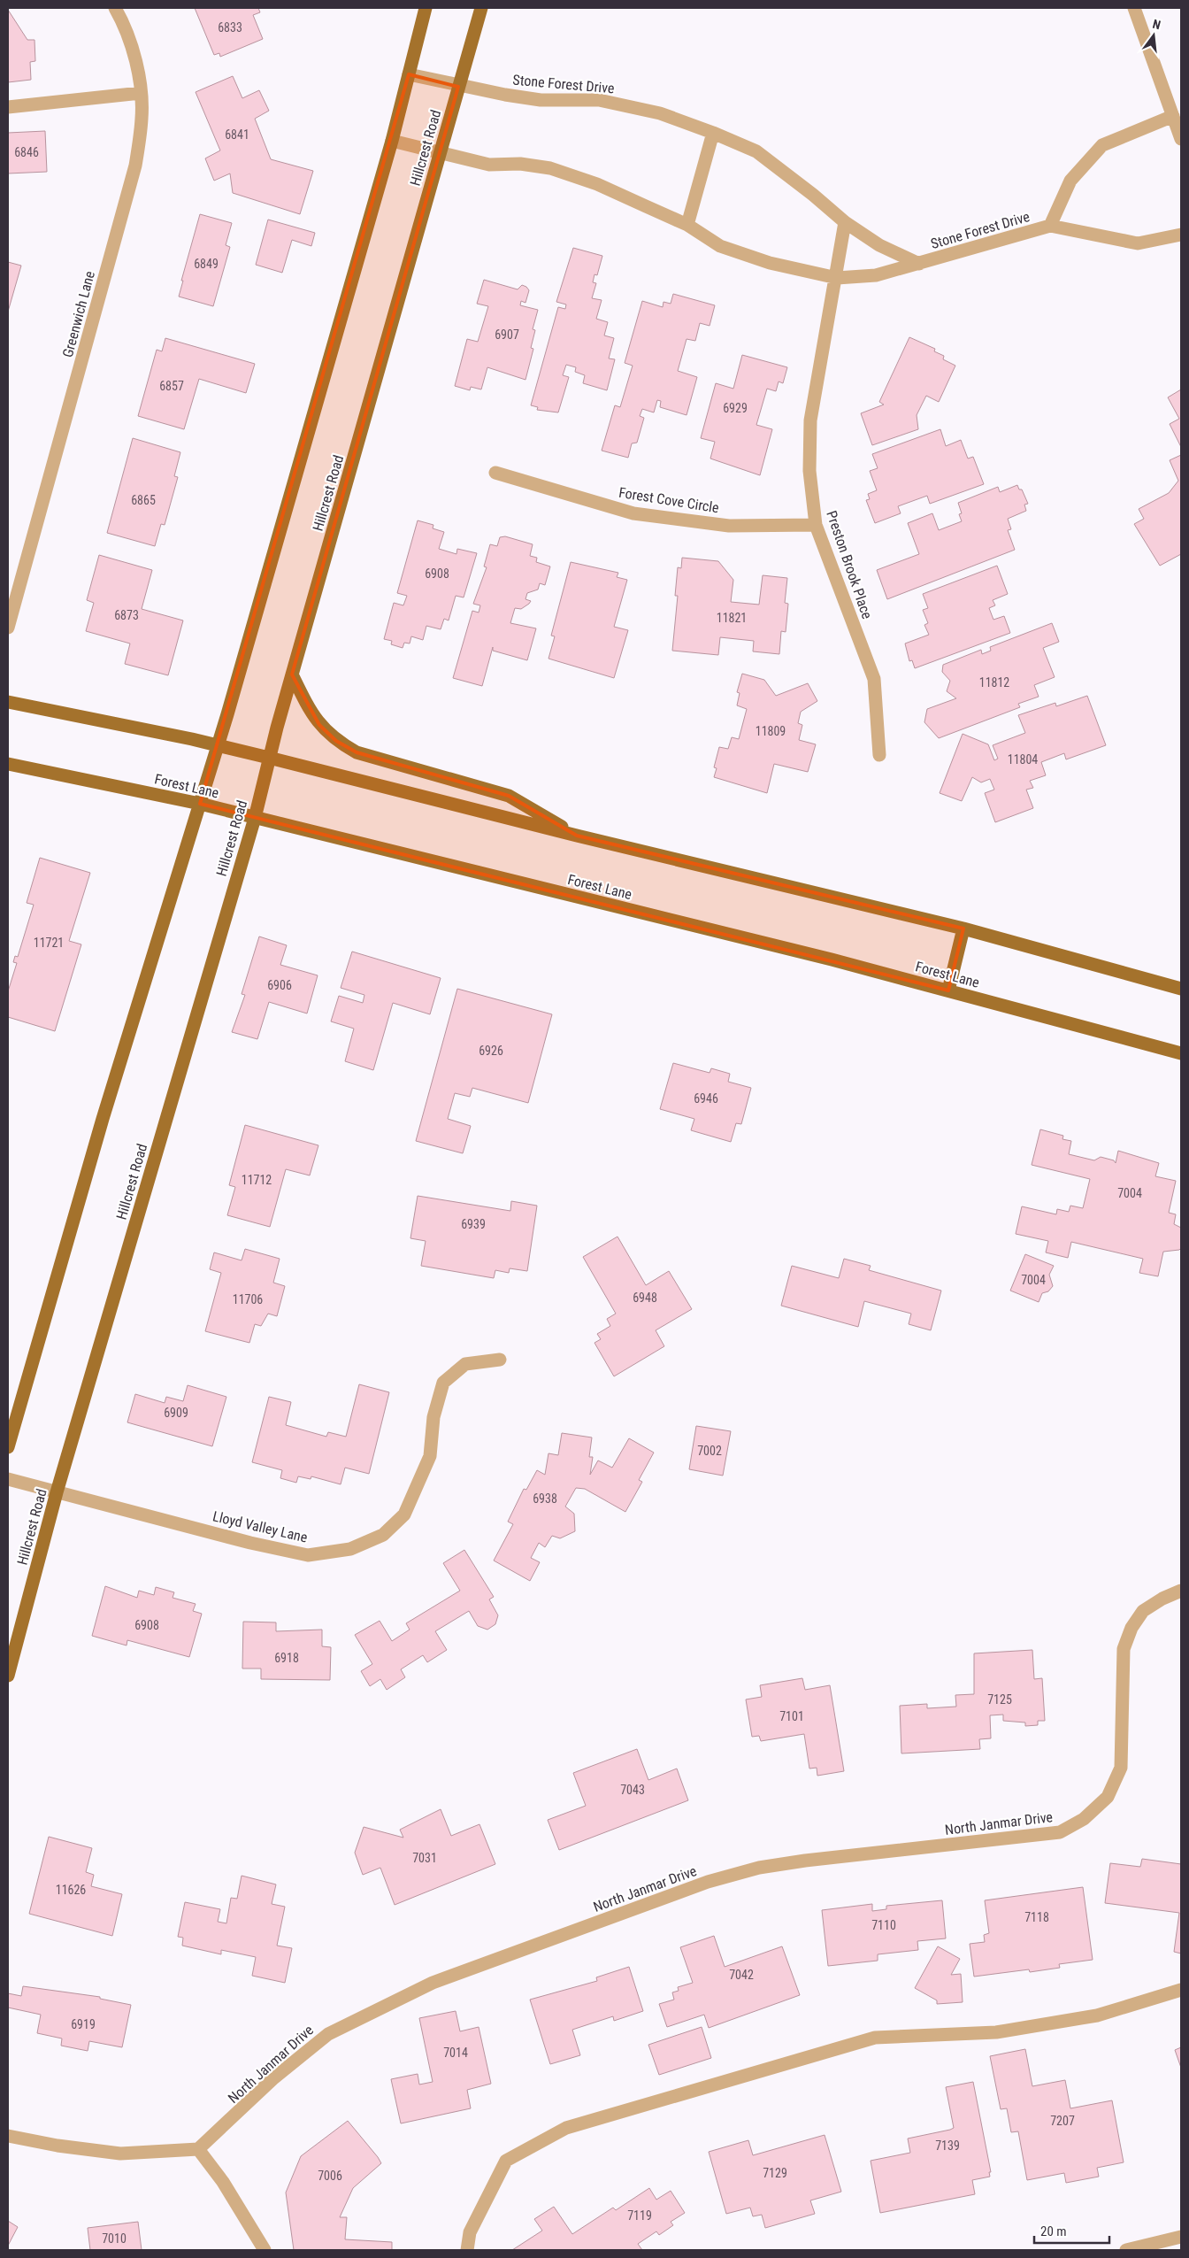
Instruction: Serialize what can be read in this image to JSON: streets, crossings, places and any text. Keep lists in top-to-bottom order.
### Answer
{
  "streets": {
    "main road": ["Hillcrest Road", "Forest Lane"],
    "street": [
      "Stone Forest Drive",
      "Greenwich Lane",
      "Forest Cove Circle",
      "Preston Brook Place",
      "Lloyd Valley Lane",
      "North Janmar Drive"
    ]
  },
  "crossings": [
    ["Stone Forest Drive", "Hillcrest Road"],
    ["Stone Forest Drive", "Preston Brook Place"],
    ["Hillcrest Road", "Forest Lane"],
    ["Hillcrest Road", "Lloyd Valley Lane"],
    ["Forest Cove Circle", "Preston Brook Place"]
  ],
  "house_numbers": [
    "6833",
    "6841",
    "6846",
    "6849",
    "6907",
    "6857",
    "6929",
    "6865",
    "6908",
    "6873",
    "11821",
    "11812",
    "11809",
    "11804",
    "11721",
    "6906",
    "6926",
    "6946",
    "11712",
    "7004",
    "6939",
    "7004",
    "6948",
    "11706",
    "6909",
    "7002",
    "6938",
    "6908",
    "6918",
    "7125",
    "7101",
    "7043",
    "7031",
    "11626",
    "7118",
    "7110",
    "7042",
    "6919",
    "7014",
    "7207",
    "7139",
    "7129",
    "7006",
    "7119",
    "7010"
  ],
  "scale_bar": "20 m",
  "north": "top"
}
